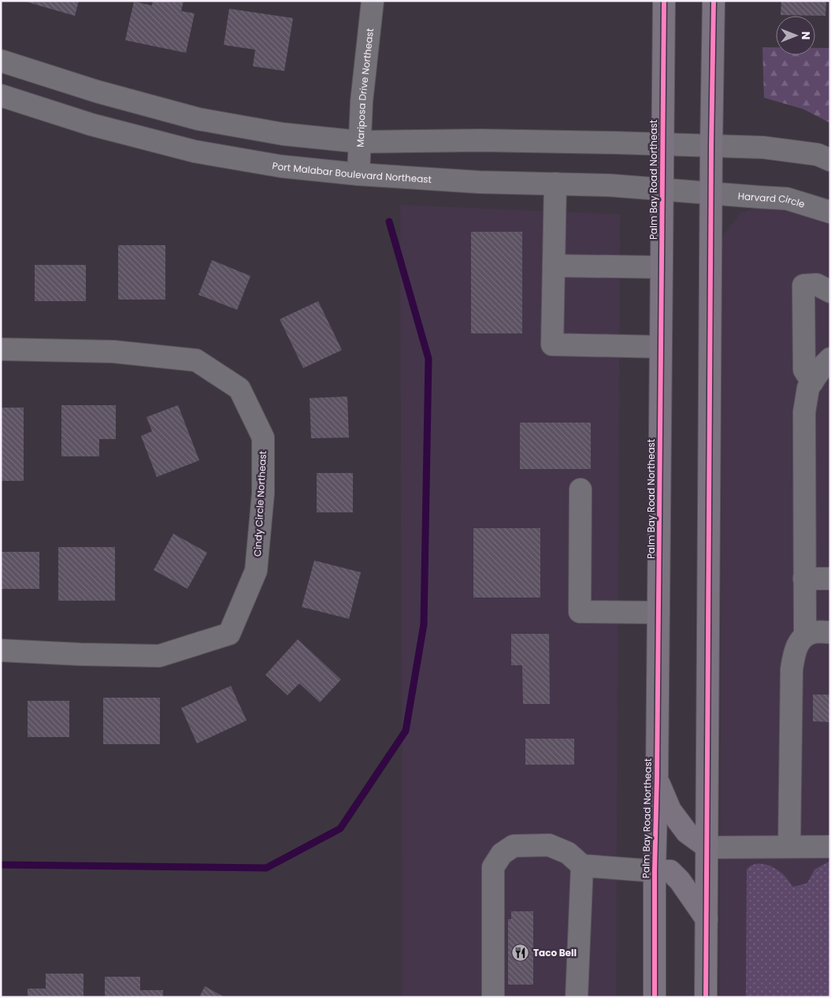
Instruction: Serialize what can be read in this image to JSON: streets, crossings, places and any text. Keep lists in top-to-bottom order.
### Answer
{
  "streets": {
    "main road": ["Palm Bay Road Northeast"],
    "street": [
      "Mariposa Drive Northeast",
      "Port Malabar Boulevard Northeast",
      "Harvard Circle",
      "Cindy Circle Northeast"
    ]
  },
  "crossings": [
    ["Mariposa Drive Northeast", "Port Malabar Boulevard Northeast"],
    ["Port Malabar Boulevard Northeast", "Palm Bay Road Northeast"],
    ["Port Malabar Boulevard Northeast", "Harvard Circle"]
  ],
  "places": {
    "restaurant": ["Taco Bell"]
  },
  "north": "right"
}
